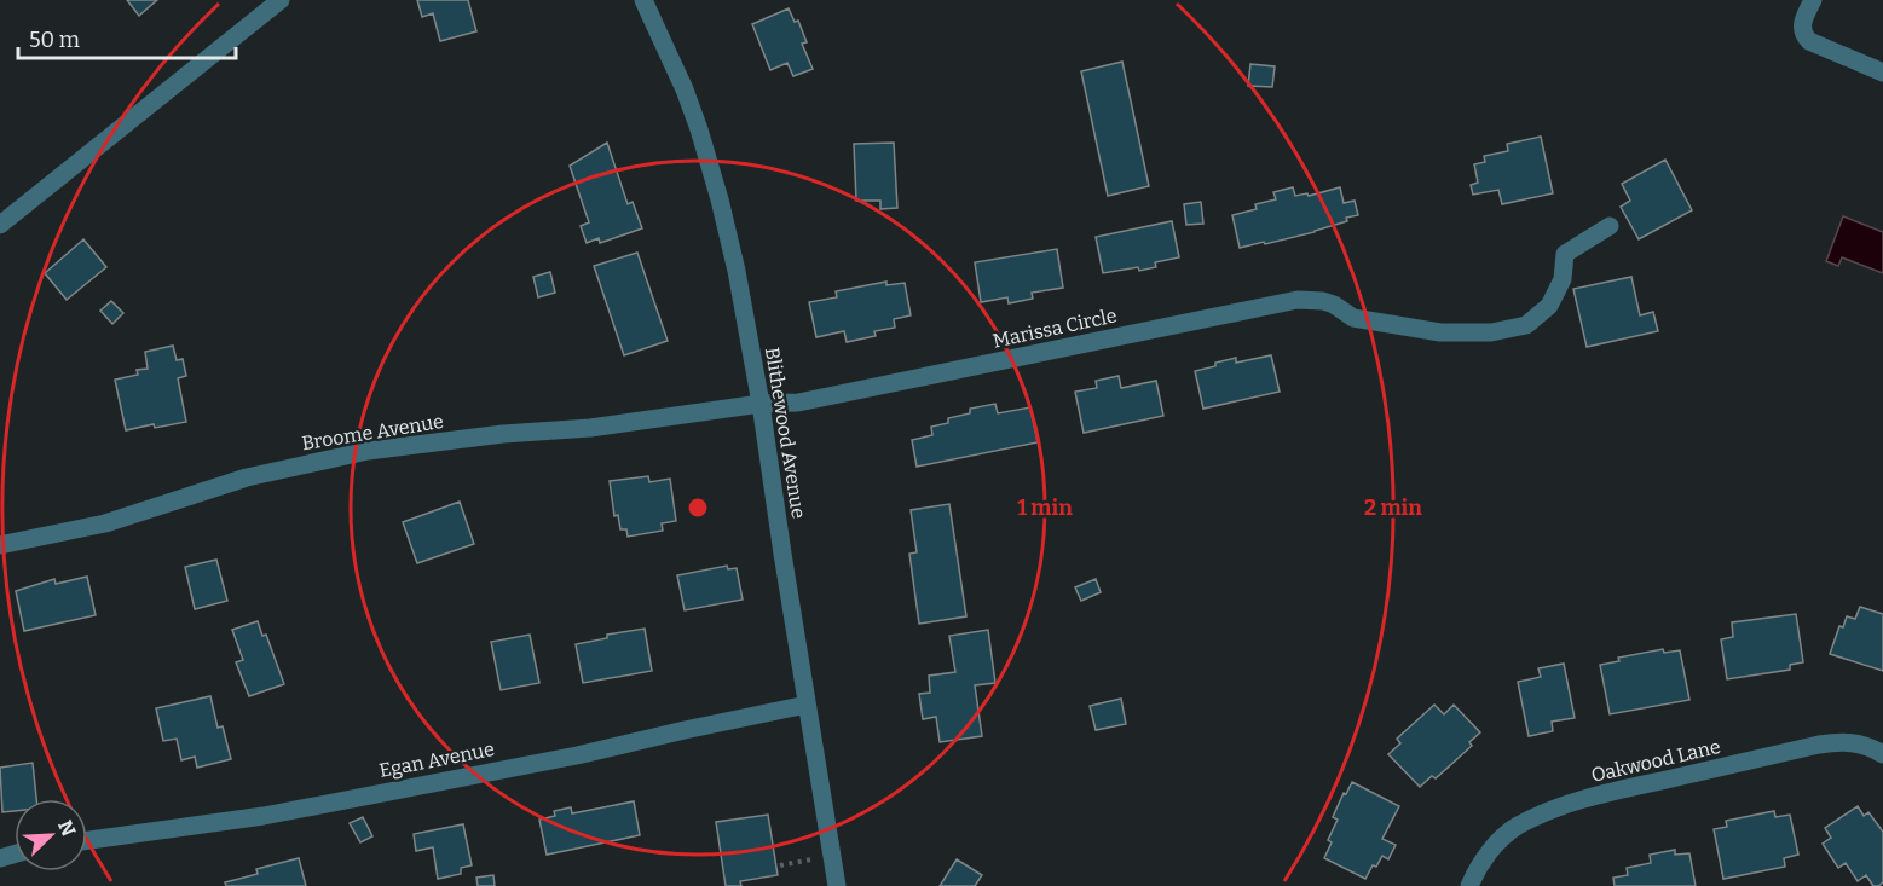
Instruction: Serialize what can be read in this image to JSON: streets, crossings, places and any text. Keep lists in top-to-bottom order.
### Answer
{
  "streets": {
    "street": [
      "Marissa Circle",
      "Broome Avenue",
      "Blithewood Avenue",
      "Egan Avenue",
      "Oakwood Lane"
    ]
  },
  "crossings": [
    ["Marissa Circle", "Broome Avenue"],
    ["Marissa Circle", "Blithewood Avenue"],
    ["Broome Avenue", "Blithewood Avenue"],
    ["Blithewood Avenue", "Egan Avenue"]
  ],
  "scale_bar": "50 m",
  "north": "top right",
  "rings": ["1 min", "2 min"]
}
